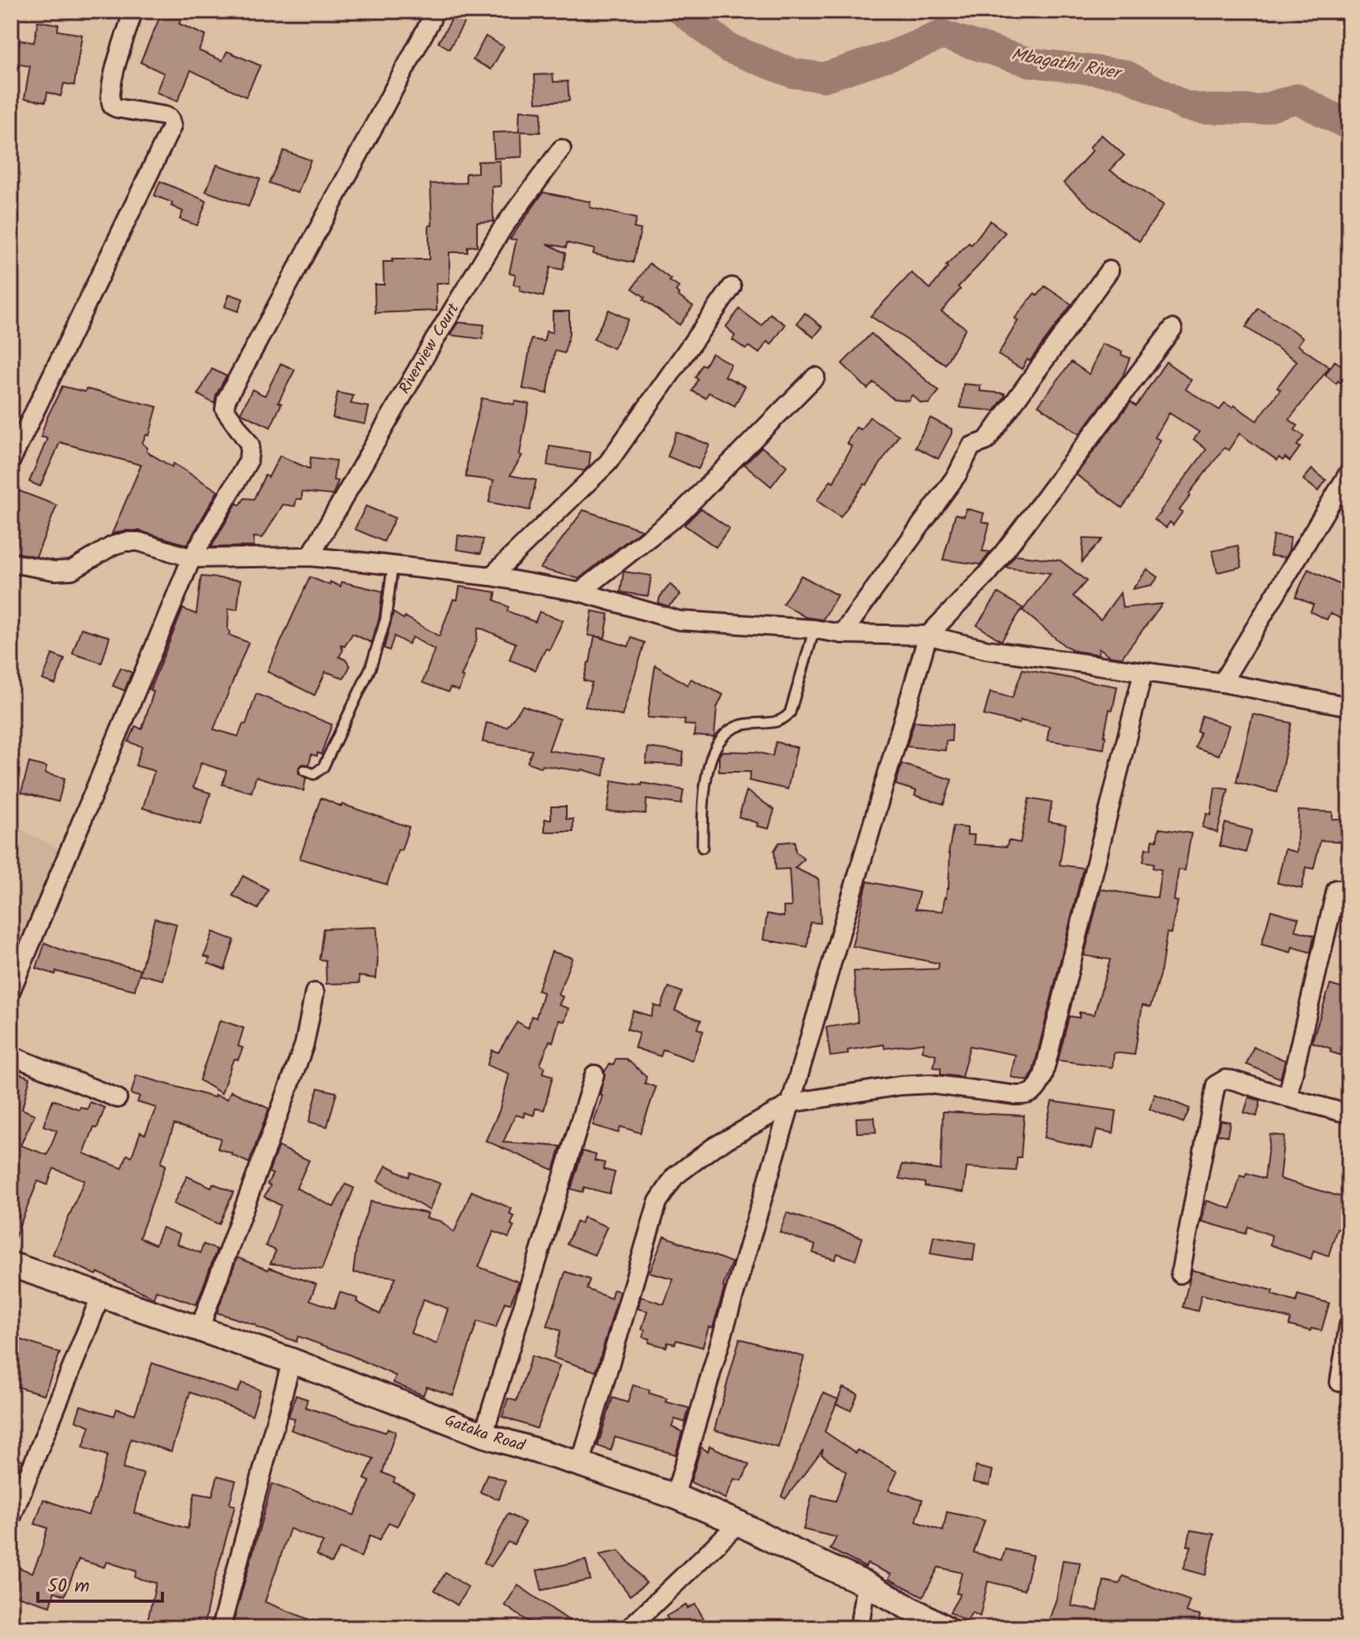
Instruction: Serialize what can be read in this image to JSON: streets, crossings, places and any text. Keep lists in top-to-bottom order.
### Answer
{
  "streets": {
    "street": ["Riverview Court", "Gataka Road"]
  },
  "water": ["Mbagathi River"],
  "scale_bar": "50 m"
}
